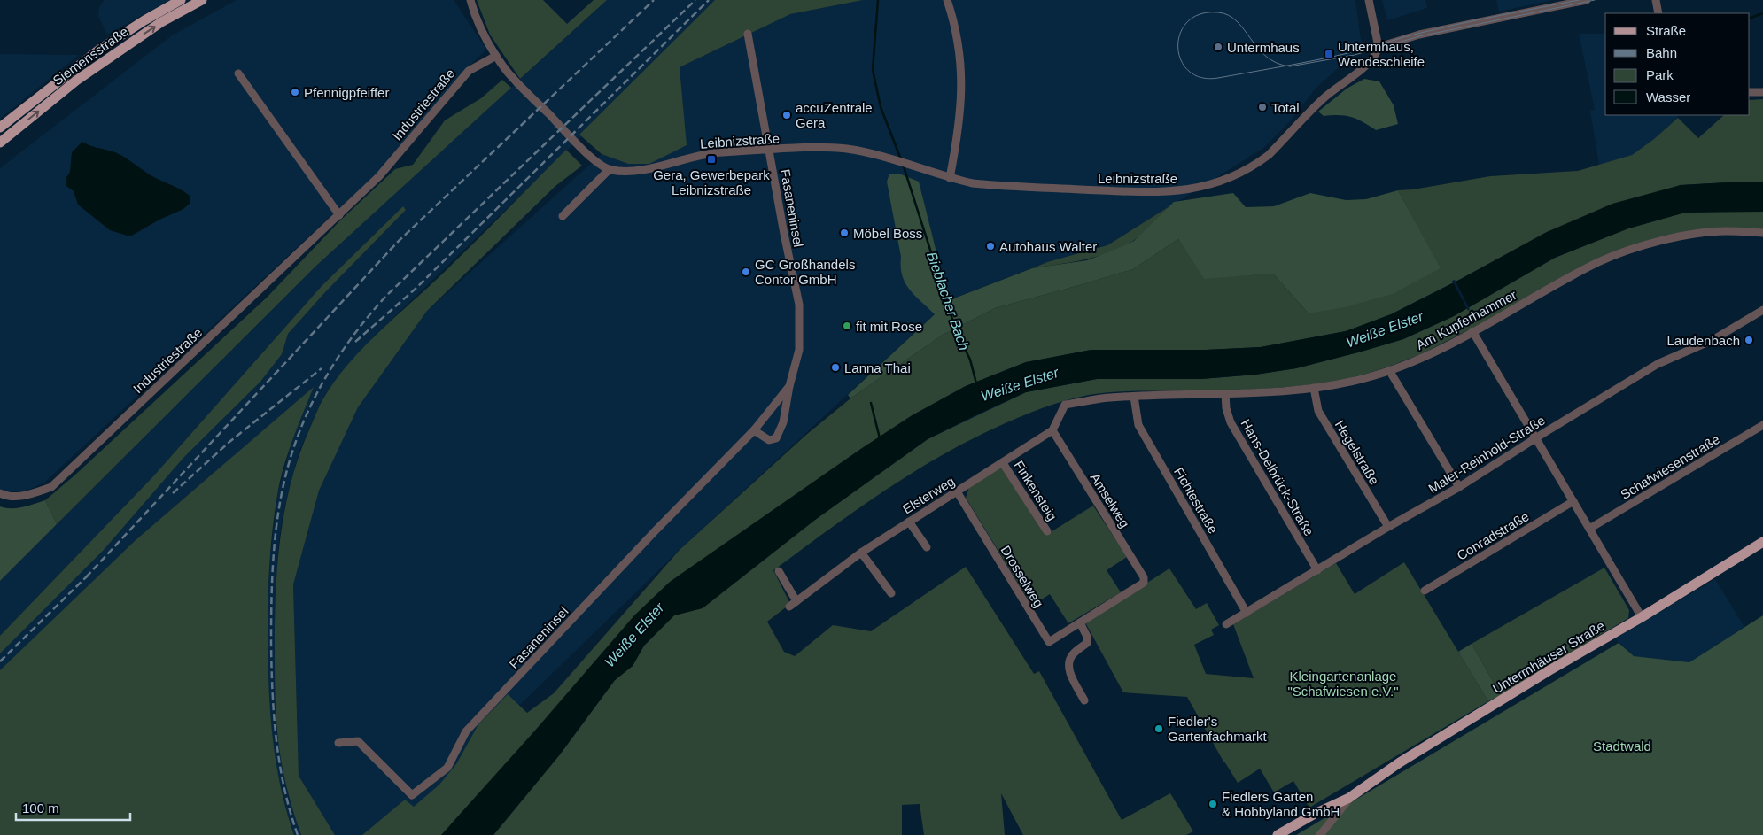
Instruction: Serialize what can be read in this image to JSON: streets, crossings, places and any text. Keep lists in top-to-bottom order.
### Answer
{
  "streets": {
    "main road": ["Siemensstraße", "Untermhäuser Straße"],
    "street": [
      "Industriestraße",
      "Leibnizstraße",
      "Fasaneninsel",
      "Am Kupferhammer",
      "Hegelstraße",
      "Maler-Reinhold-Straße",
      "Schafwiesenstraße",
      "Hans-Delbrück-Straße",
      "Finkensteig",
      "Elsterweg",
      "Amselweg",
      "Fichtestraße",
      "Conradstraße",
      "Drosselweg"
    ]
  },
  "crossings": [
    ["Industriestraße", "Leibnizstraße"],
    ["Leibnizstraße", "Fasaneninsel"],
    ["Am Kupferhammer", "Hegelstraße"],
    ["Am Kupferhammer", "Hans-Delbrück-Straße"],
    ["Am Kupferhammer", "Elsterweg"],
    ["Am Kupferhammer", "Amselweg"],
    ["Am Kupferhammer", "Fichtestraße"],
    ["Hegelstraße", "Maler-Reinhold-Straße"],
    ["Maler-Reinhold-Straße", "Hans-Delbrück-Straße"],
    ["Maler-Reinhold-Straße", "Fichtestraße"],
    ["Finkensteig", "Elsterweg"],
    ["Elsterweg", "Amselweg"],
    ["Elsterweg", "Drosselweg"],
    ["Amselweg", "Drosselweg"]
  ],
  "water": ["Bieblacher Bach", "Weiße Elster"],
  "parks": ["Kleingartenanlage \"Schafwiesen e.V.\"", "Stadtwald"],
  "places": {
    "other": [
      "Untermhaus",
      "Pfennigpfeiffer",
      "Total",
      "accuZentrale Gera",
      "Möbel Boss",
      "Autohaus Walter",
      "GC Großhandels Contor GmbH",
      "fit mit Rose",
      "Laudenbach",
      "Lanna Thai",
      "Fiedler's Gartenfachmarkt",
      "Fiedlers Garten & Hobbyland GmbH"
    ],
    "transit": ["Untermhaus, Wendeschleife", "Gera, Gewerbepark Leibnizstraße"]
  },
  "legend": [
    "Straße",
    "Bahn",
    "Park",
    "Wasser"
  ],
  "scale_bar": "100 m"
}
